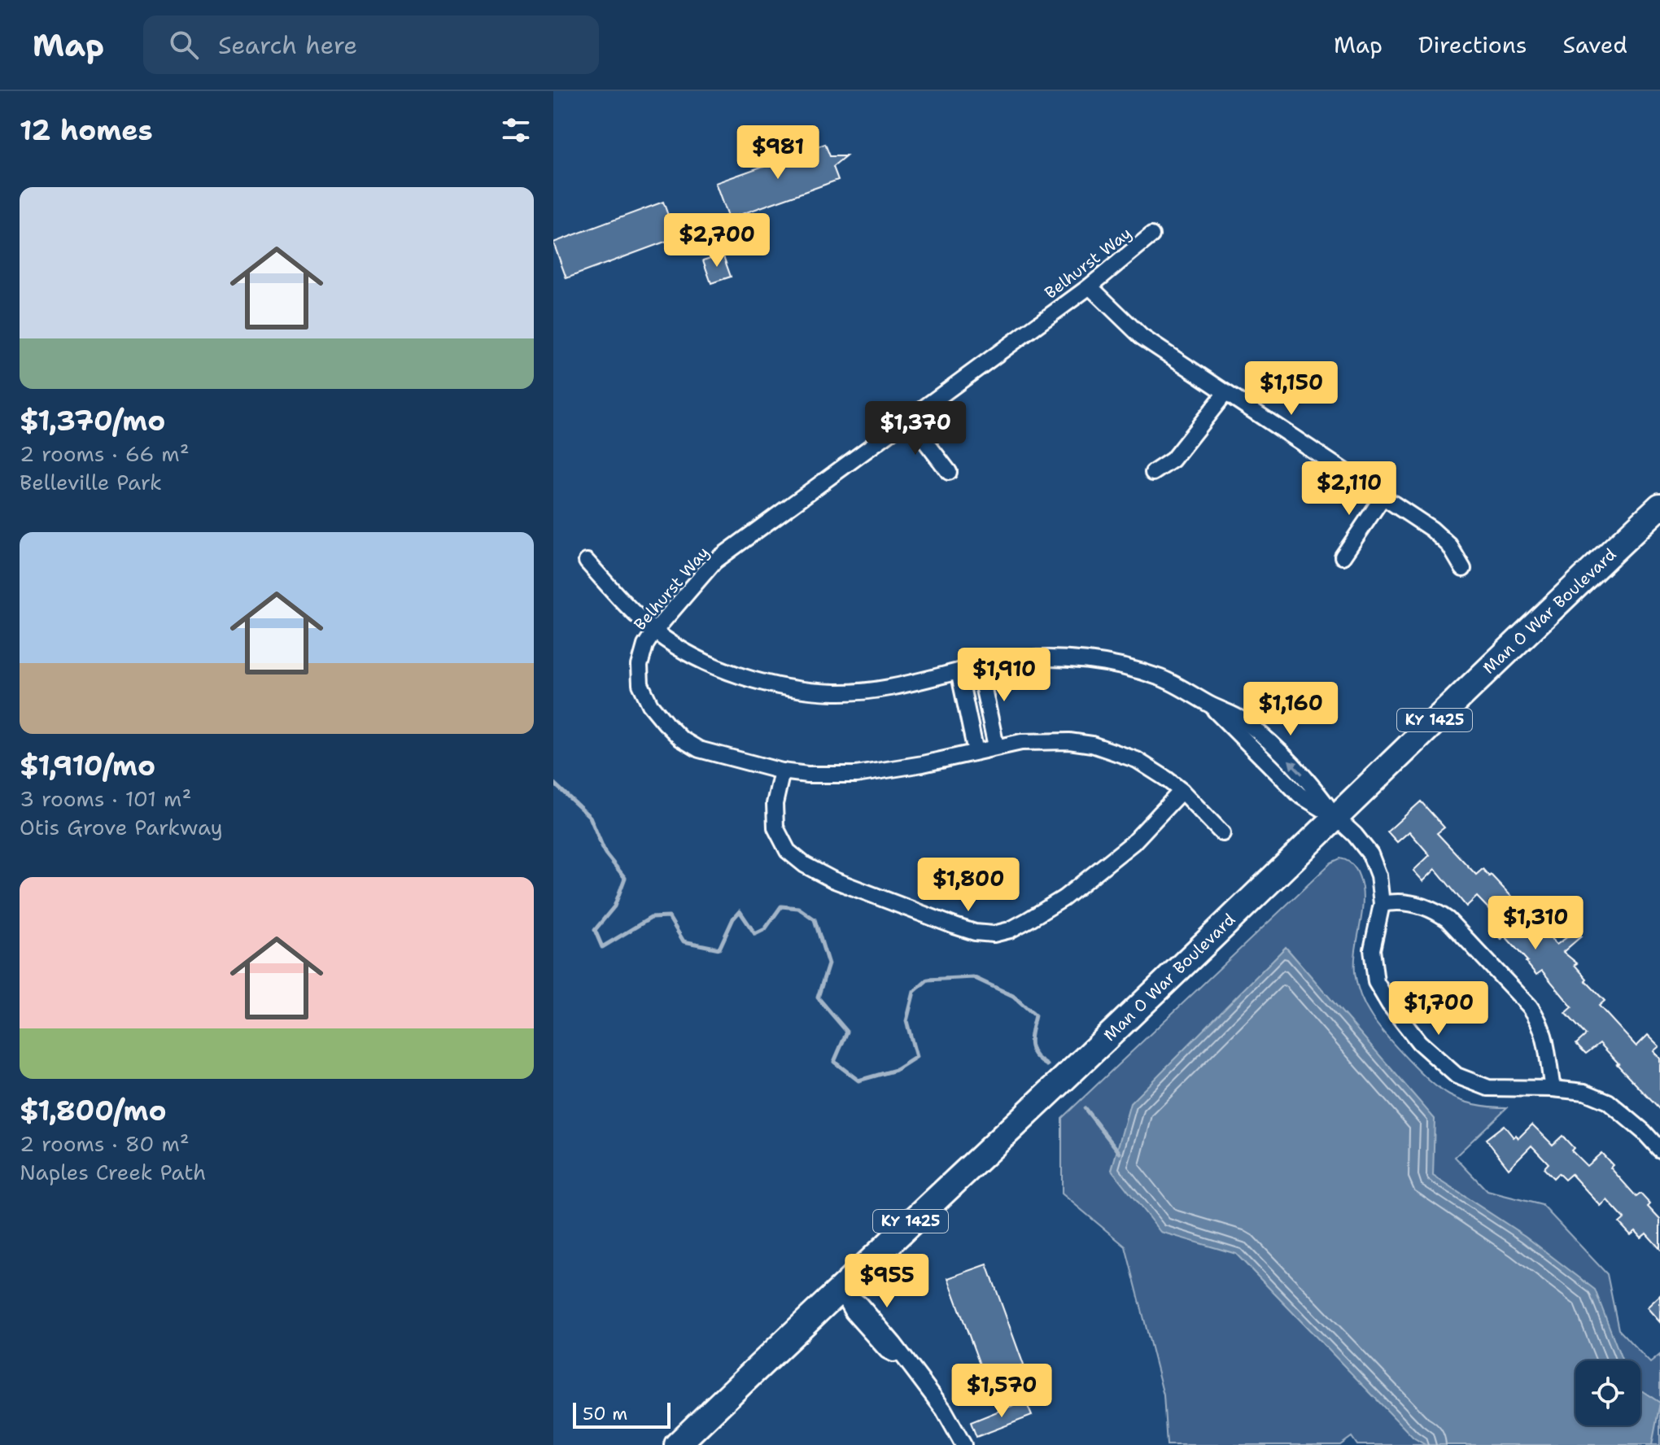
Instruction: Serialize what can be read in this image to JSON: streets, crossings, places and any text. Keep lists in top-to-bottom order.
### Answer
{
  "streets": {
    "main road": ["Man O War Boulevard", "KY 1425"],
    "street": ["Belhurst Way"]
  },
  "scale_bar": "50 m",
  "page": {
    "header": "Map",
    "search": "Search here",
    "nav": ["Map", "Directions", "Saved"],
    "heading": "12 homes",
    "price": [
      "$981",
      "$2,700",
      "$1,150",
      "$1,370",
      "$2,110",
      "$1,910",
      "$1,160",
      "$1,800",
      "$1,310",
      "$1,700",
      "$955",
      "$1,570"
    ],
    "list": [
      {
        "name": "$1,370/mo",
        "note": "2 rooms · 66 m² · Belleville Park"
      },
      {
        "name": "$1,910/mo",
        "note": "3 rooms · 101 m² · Otis Grove Parkway"
      },
      {
        "name": "$1,800/mo",
        "note": "2 rooms · 80 m² · Naples Creek Path"
      }
    ],
    "scale": "50 m"
  }
}
